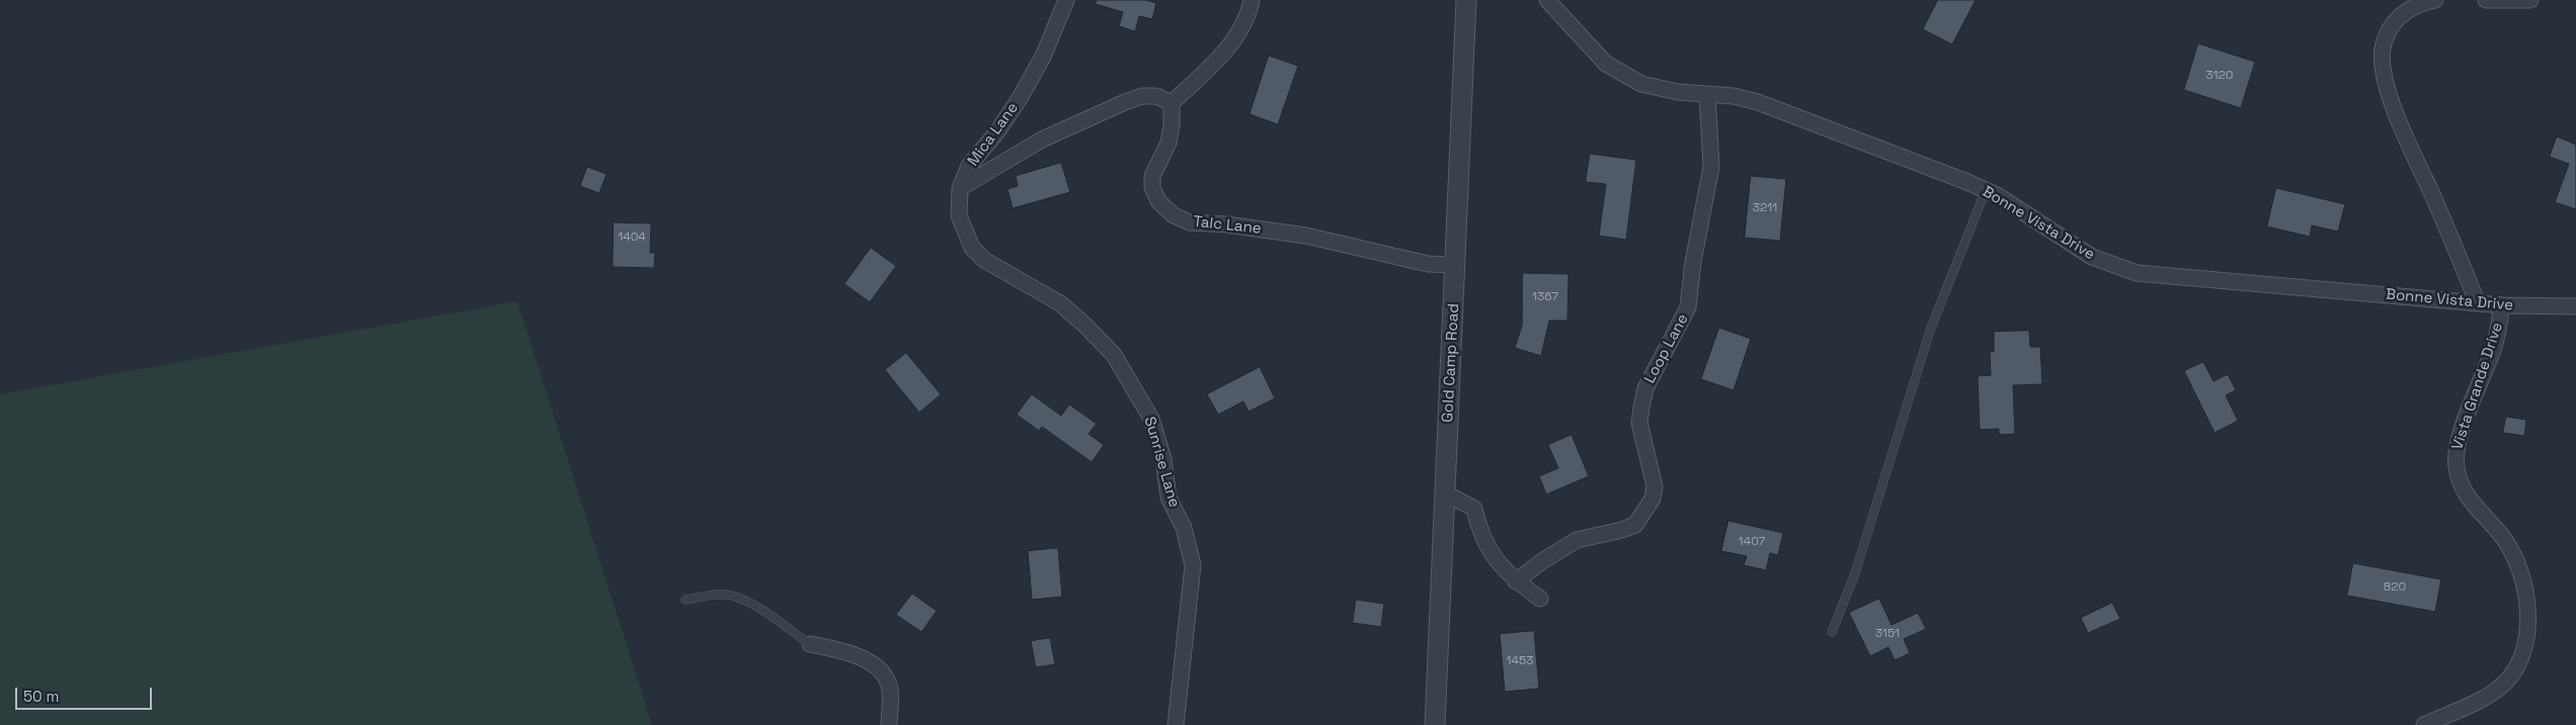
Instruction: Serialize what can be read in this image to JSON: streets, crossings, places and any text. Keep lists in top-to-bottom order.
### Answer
{
  "streets": {
    "street": [
      "Mica Lane",
      "Bonne Vista Drive",
      "Talc Lane",
      "Loop Lane",
      "Gold Camp Road",
      "Vista Grande Drive",
      "Sunrise Lane"
    ]
  },
  "crossings": [
    ["Mica Lane", "Sunrise Lane"],
    ["Bonne Vista Drive", "Loop Lane"],
    ["Bonne Vista Drive", "Vista Grande Drive"],
    ["Talc Lane", "Gold Camp Road"]
  ],
  "house_numbers": [
    "3120",
    "3211",
    "1404",
    "1367",
    "1407",
    "820",
    "3151",
    "1453"
  ],
  "scale_bar": "50 m"
}
